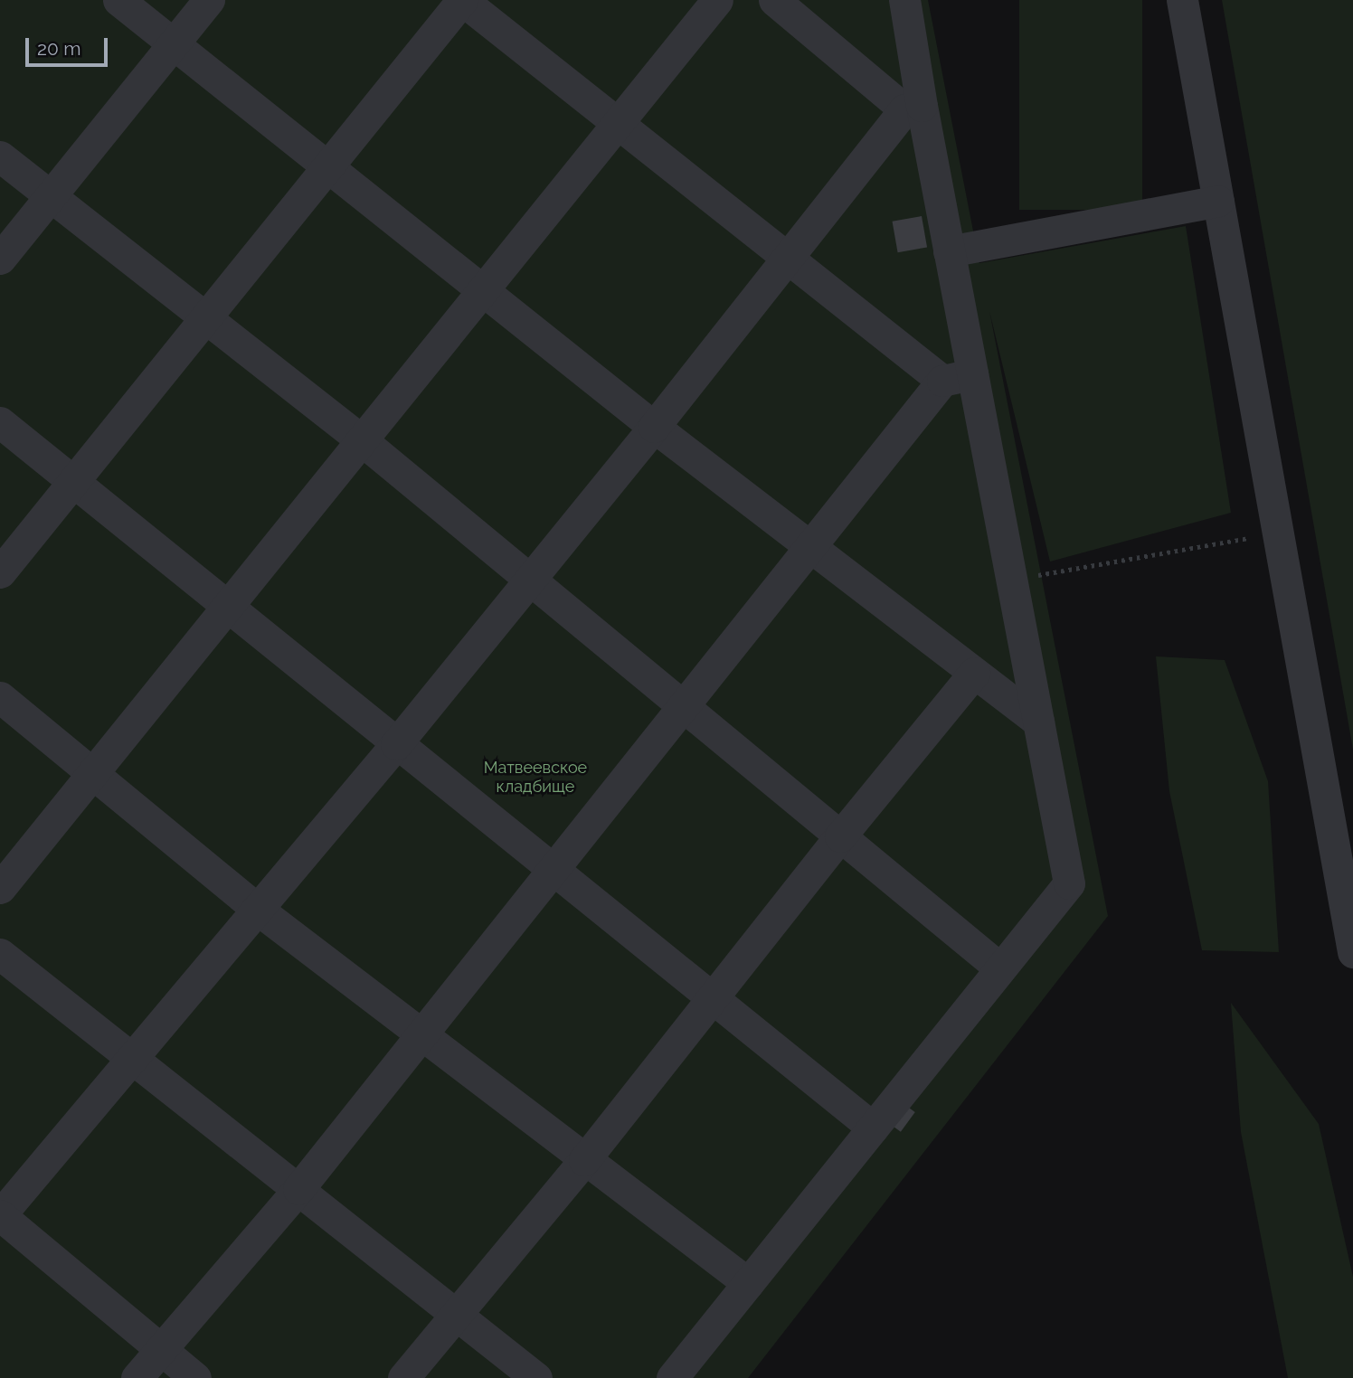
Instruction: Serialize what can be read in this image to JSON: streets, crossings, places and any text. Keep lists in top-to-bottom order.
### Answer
{
  "parks": ["Матвеевское кладбище"],
  "scale_bar": "20 m"
}
